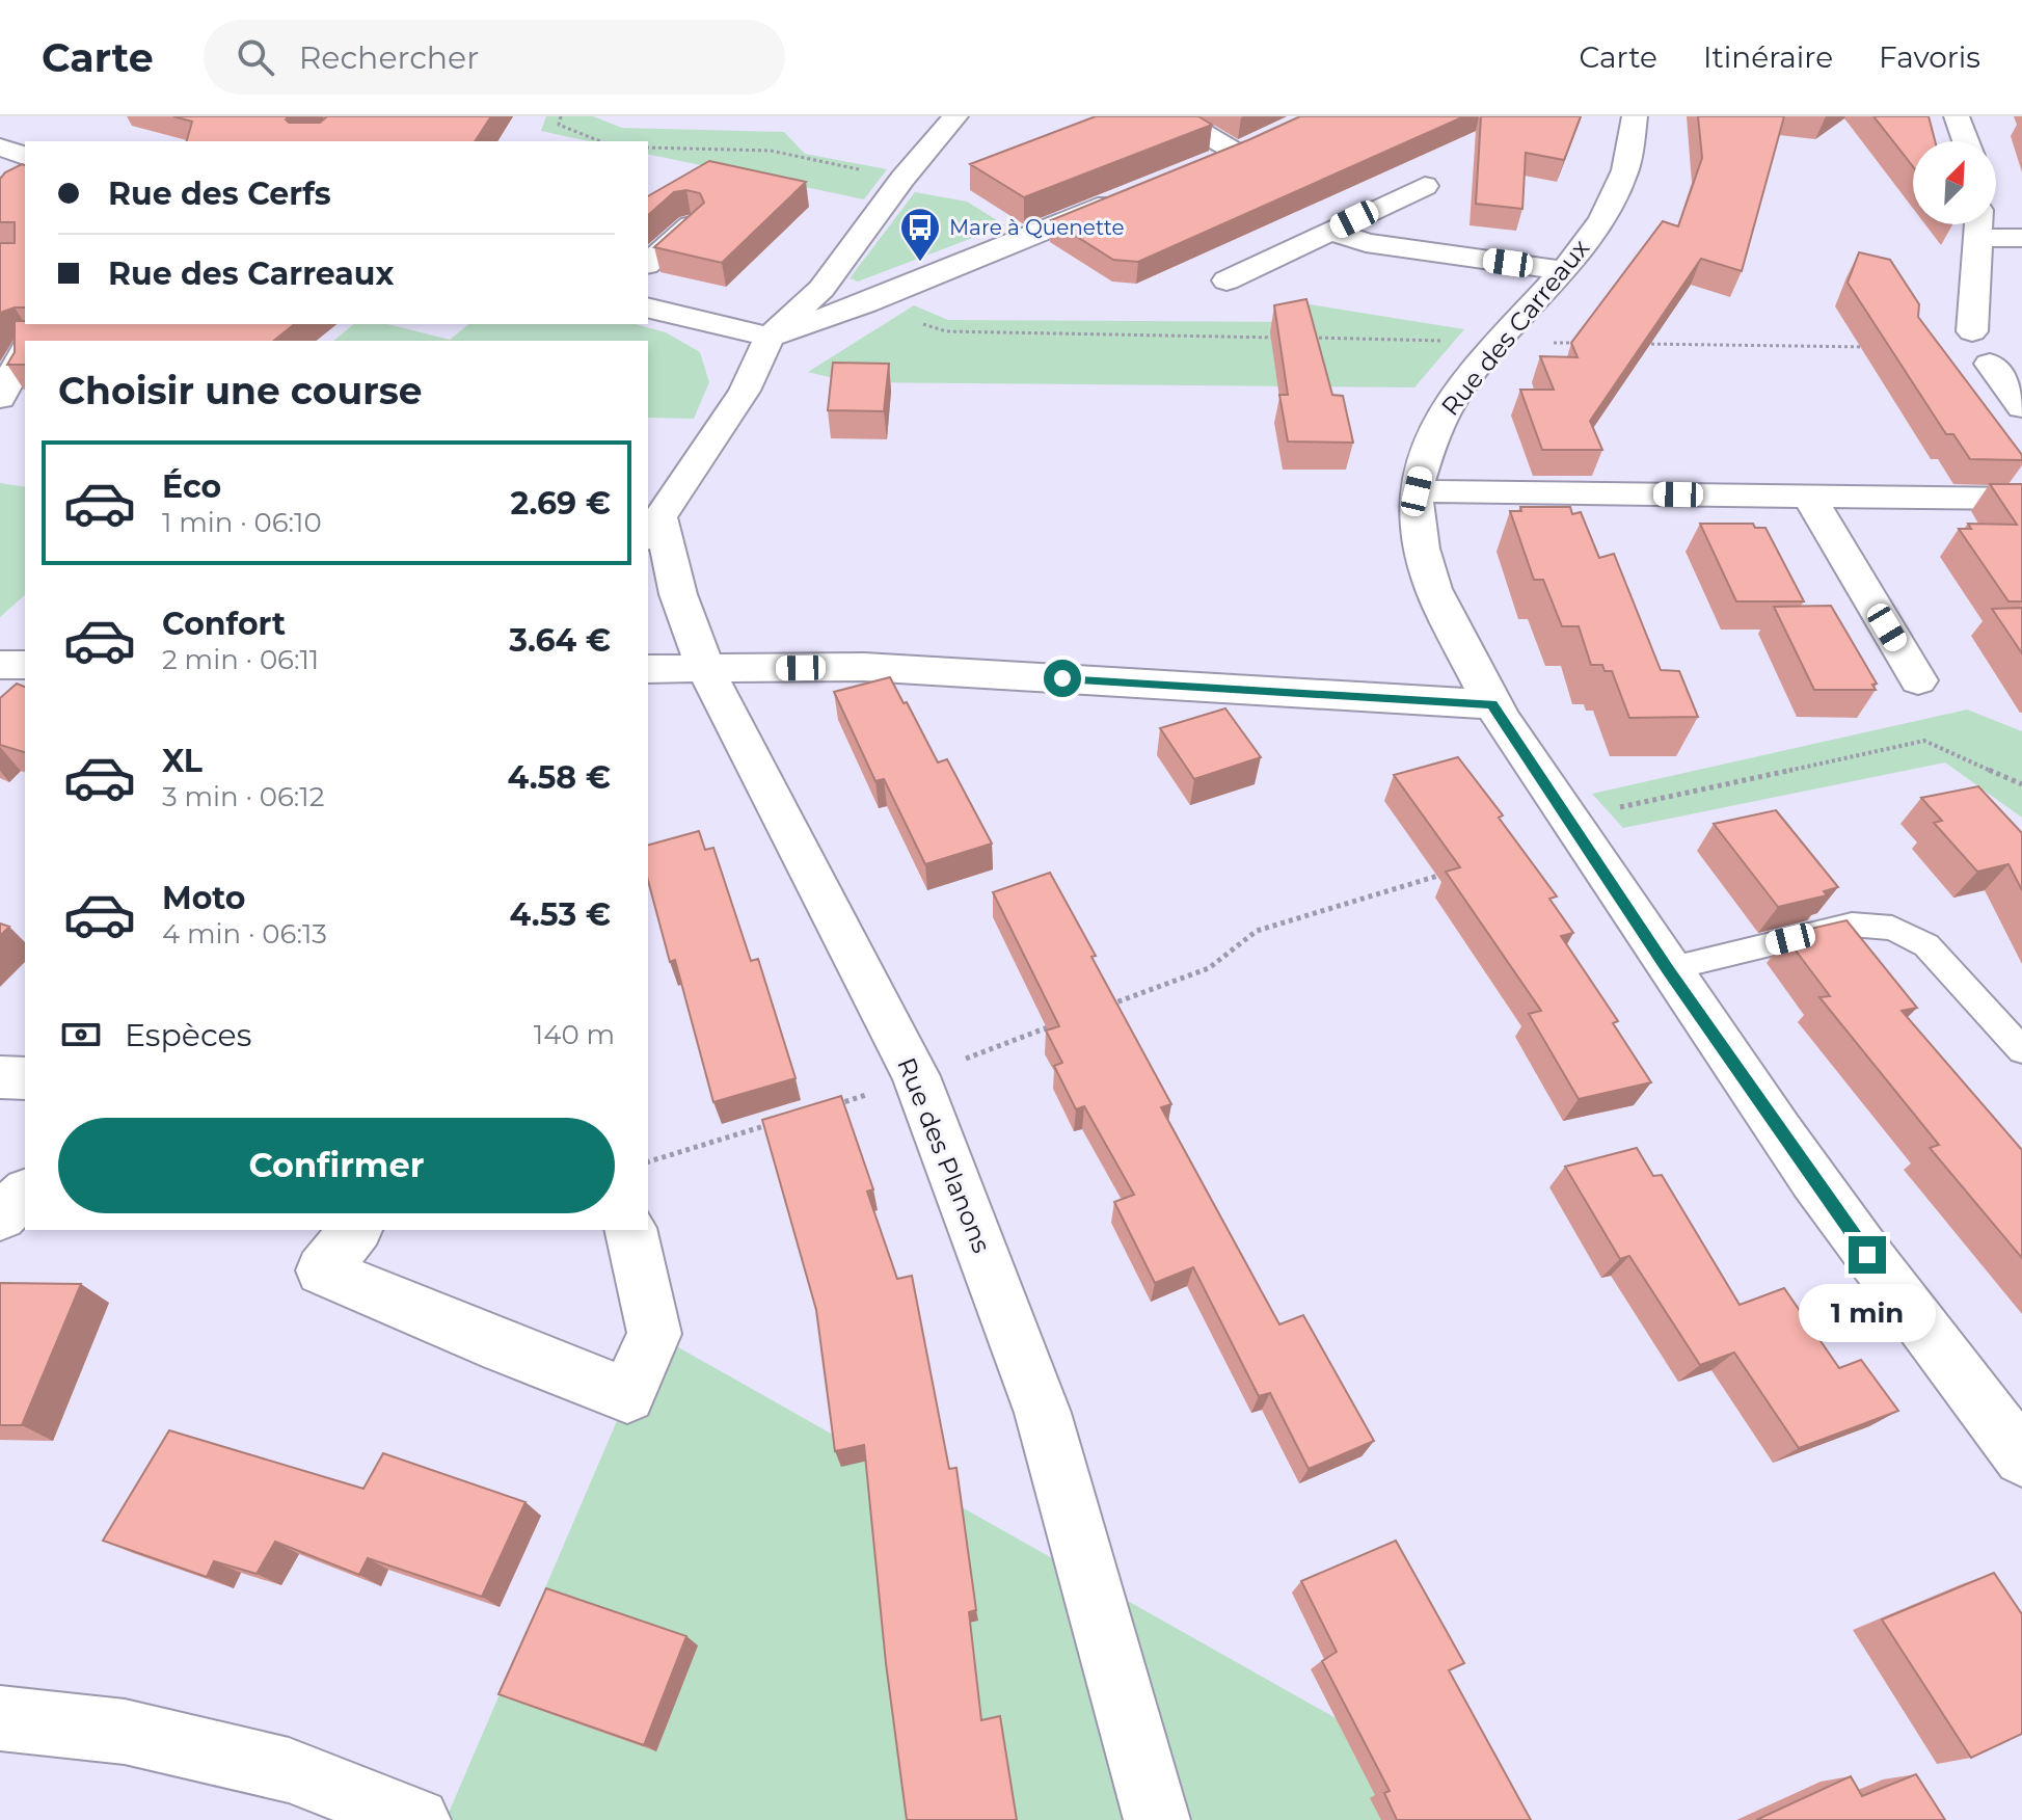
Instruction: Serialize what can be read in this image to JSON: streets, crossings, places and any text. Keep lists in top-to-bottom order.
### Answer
{
  "streets": {
    "street": ["Rue des Carreaux", "Rue des Planons"]
  },
  "places": {
    "bus stop": ["Mare à Quenette"]
  },
  "north": "top right",
  "page": {
    "header": "Carte",
    "search": "Rechercher",
    "nav": ["Carte", "Itinéraire", "Favoris"],
    "banner": ["Rue des Cerfs", "Rue des Carreaux"],
    "heading": "Choisir une course",
    "list": [
      {
        "name": "Éco",
        "note": "1 min · 06:10",
        "value": "2.69 €"
      },
      {
        "name": "Confort",
        "note": "2 min · 06:11",
        "value": "3.64 €"
      },
      {
        "name": "XL",
        "note": "3 min · 06:12",
        "value": "4.58 €"
      },
      {
        "name": "Moto",
        "note": "4 min · 06:13",
        "value": "4.53 €"
      }
    ],
    "pay": ["Espèces", "140 m"],
    "buttons": "Confirmer",
    "bubble": "1 min"
  }
}
